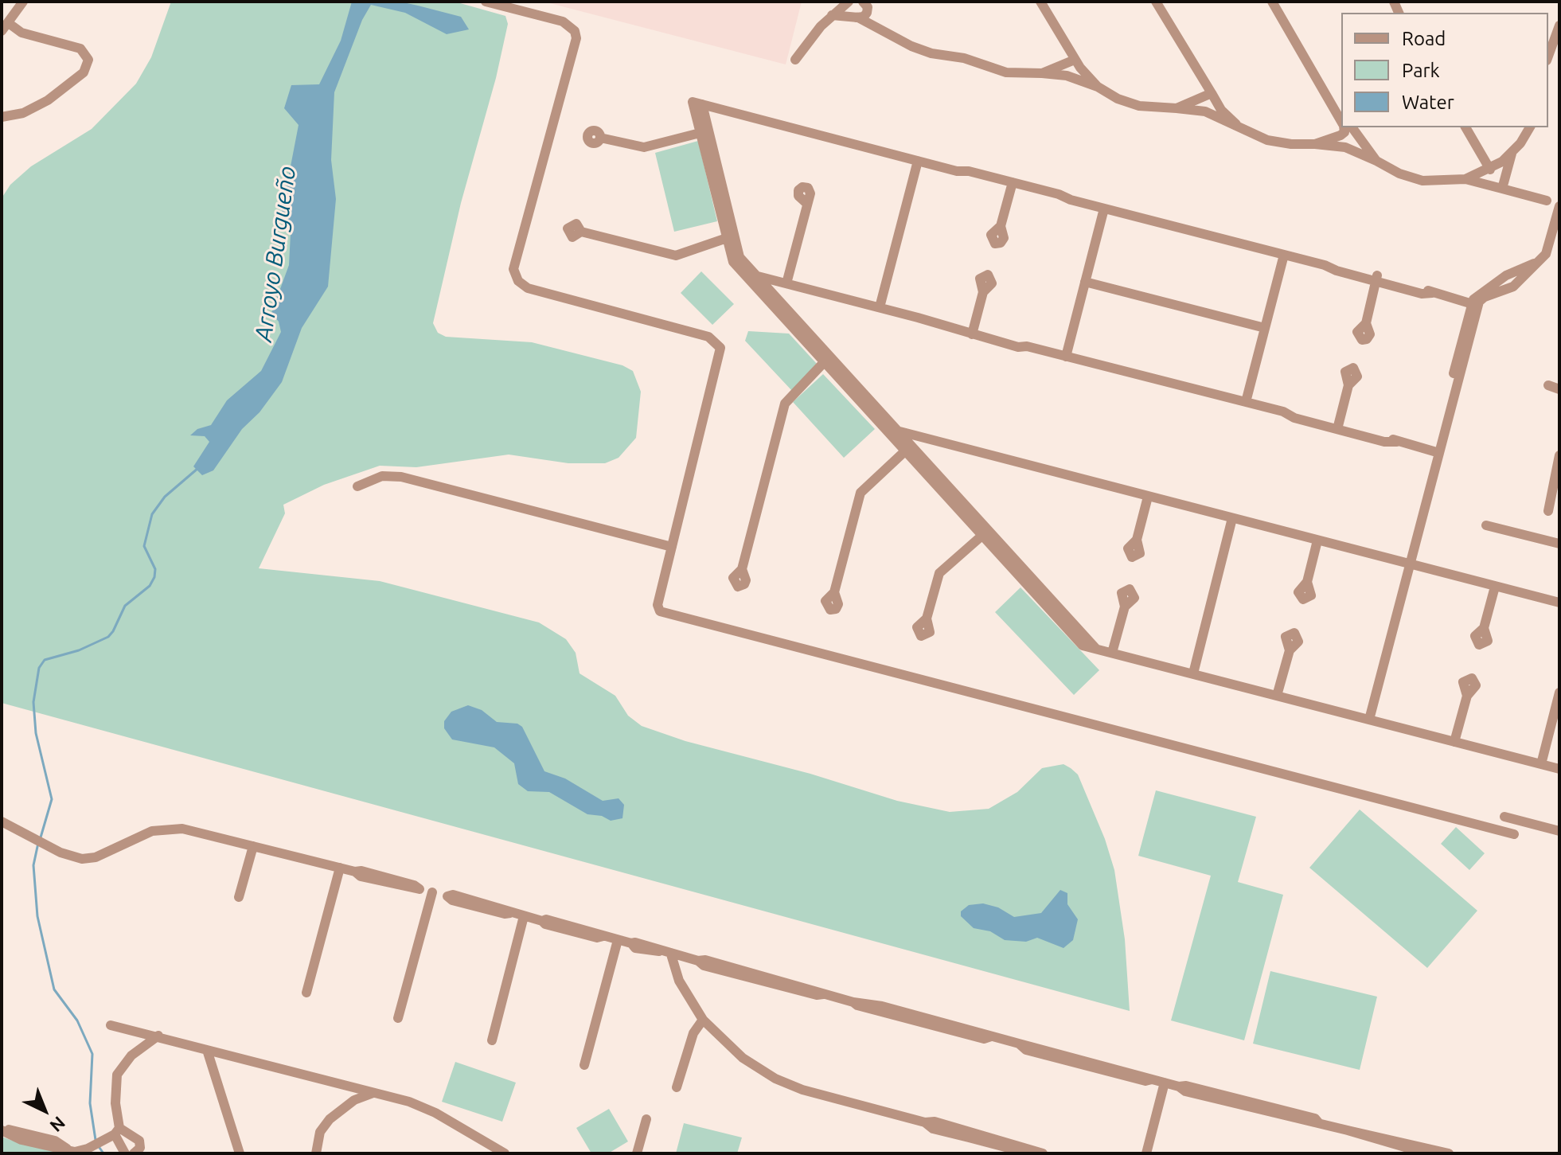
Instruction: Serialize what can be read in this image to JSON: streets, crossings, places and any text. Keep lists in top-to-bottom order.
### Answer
{
  "water": ["Arroyo Burgueño"],
  "legend": ["Road", "Park", "Water"],
  "north": "bottom right"
}
